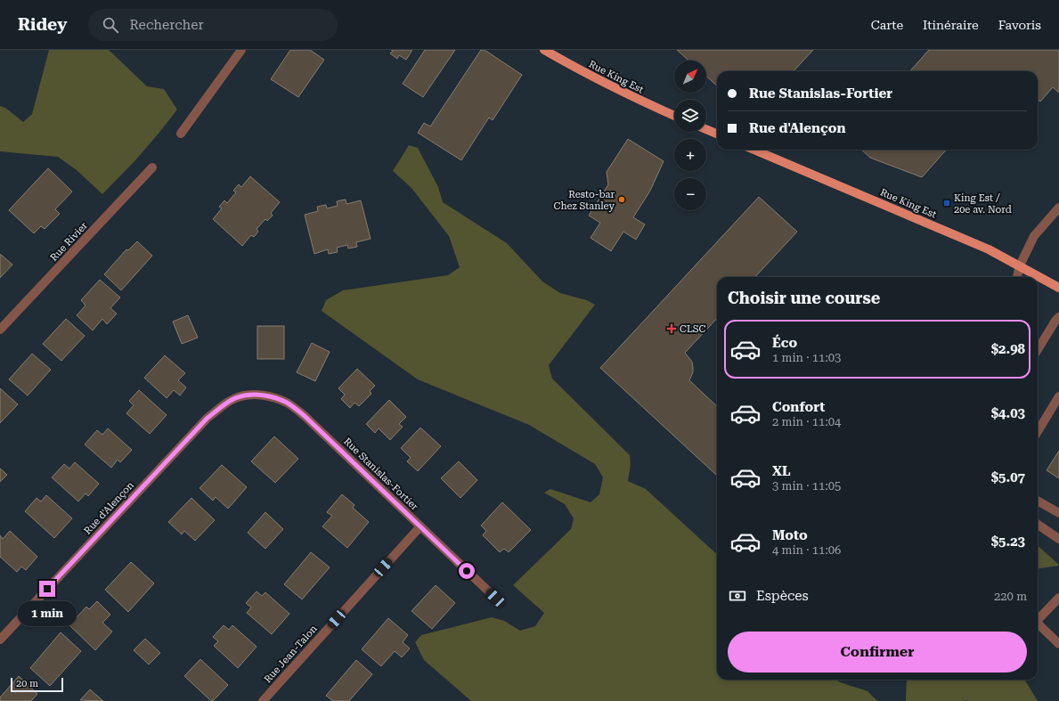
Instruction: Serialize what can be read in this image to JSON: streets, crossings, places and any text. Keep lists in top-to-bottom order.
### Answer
{
  "streets": {
    "main road": ["Rue King Est"],
    "street": [
      "Rue Rivier",
      "Rue Stanislas-Fortier",
      "Rue d'Alençon",
      "Rue Jean-Talon"
    ]
  },
  "crossings": [
    ["Rue Stanislas-Fortier", "Rue d'Alençon"],
    ["Rue Stanislas-Fortier", "Rue Jean-Talon"]
  ],
  "places": {
    "other": ["Resto-bar Chez Stanley"],
    "transit": ["King Est / 20e av. Nord"],
    "health": ["CLSC"]
  },
  "scale_bar": "20 m",
  "north": "top right",
  "page": {
    "header": "Ridey",
    "search": "Rechercher",
    "nav": ["Carte", "Itinéraire", "Favoris"],
    "map_buttons": ["+", "−"],
    "banner": ["Rue Stanislas-Fortier", "Rue d'Alençon"],
    "heading": "Choisir une course",
    "list": [
      {
        "name": "Éco",
        "note": "1 min · 11:03",
        "value": "$2.98"
      },
      {
        "name": "Confort",
        "note": "2 min · 11:04",
        "value": "$4.03"
      },
      {
        "name": "XL",
        "note": "3 min · 11:05",
        "value": "$5.07"
      },
      {
        "name": "Moto",
        "note": "4 min · 11:06",
        "value": "$5.23"
      }
    ],
    "pay": ["Espèces", "220 m"],
    "bubble": "1 min",
    "buttons": "Confirmer",
    "scale": "20 m"
  }
}
